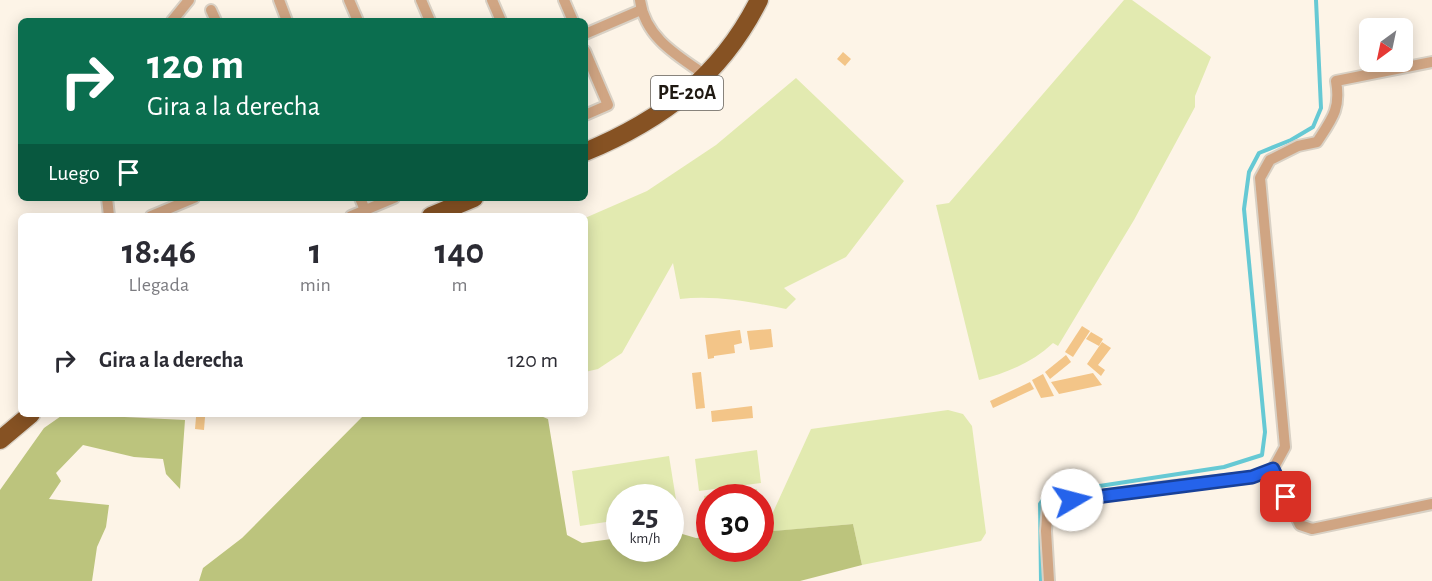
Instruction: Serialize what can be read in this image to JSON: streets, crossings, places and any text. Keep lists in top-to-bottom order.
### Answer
{
  "streets": {
    "highway": ["PE-20A"]
  },
  "north": "bottom left",
  "page": {
    "turn": ["120 m", "Gira a la derecha"],
    "then": "Luego",
    "eta": [
      "18:46",
      "Llegada",
      "1",
      "min",
      "140",
      "m"
    ],
    "list": [
      {
        "name": "Gira a la derecha",
        "value": "120 m"
      }
    ],
    "speed": "25 km/h",
    "limit": "30"
  }
}
